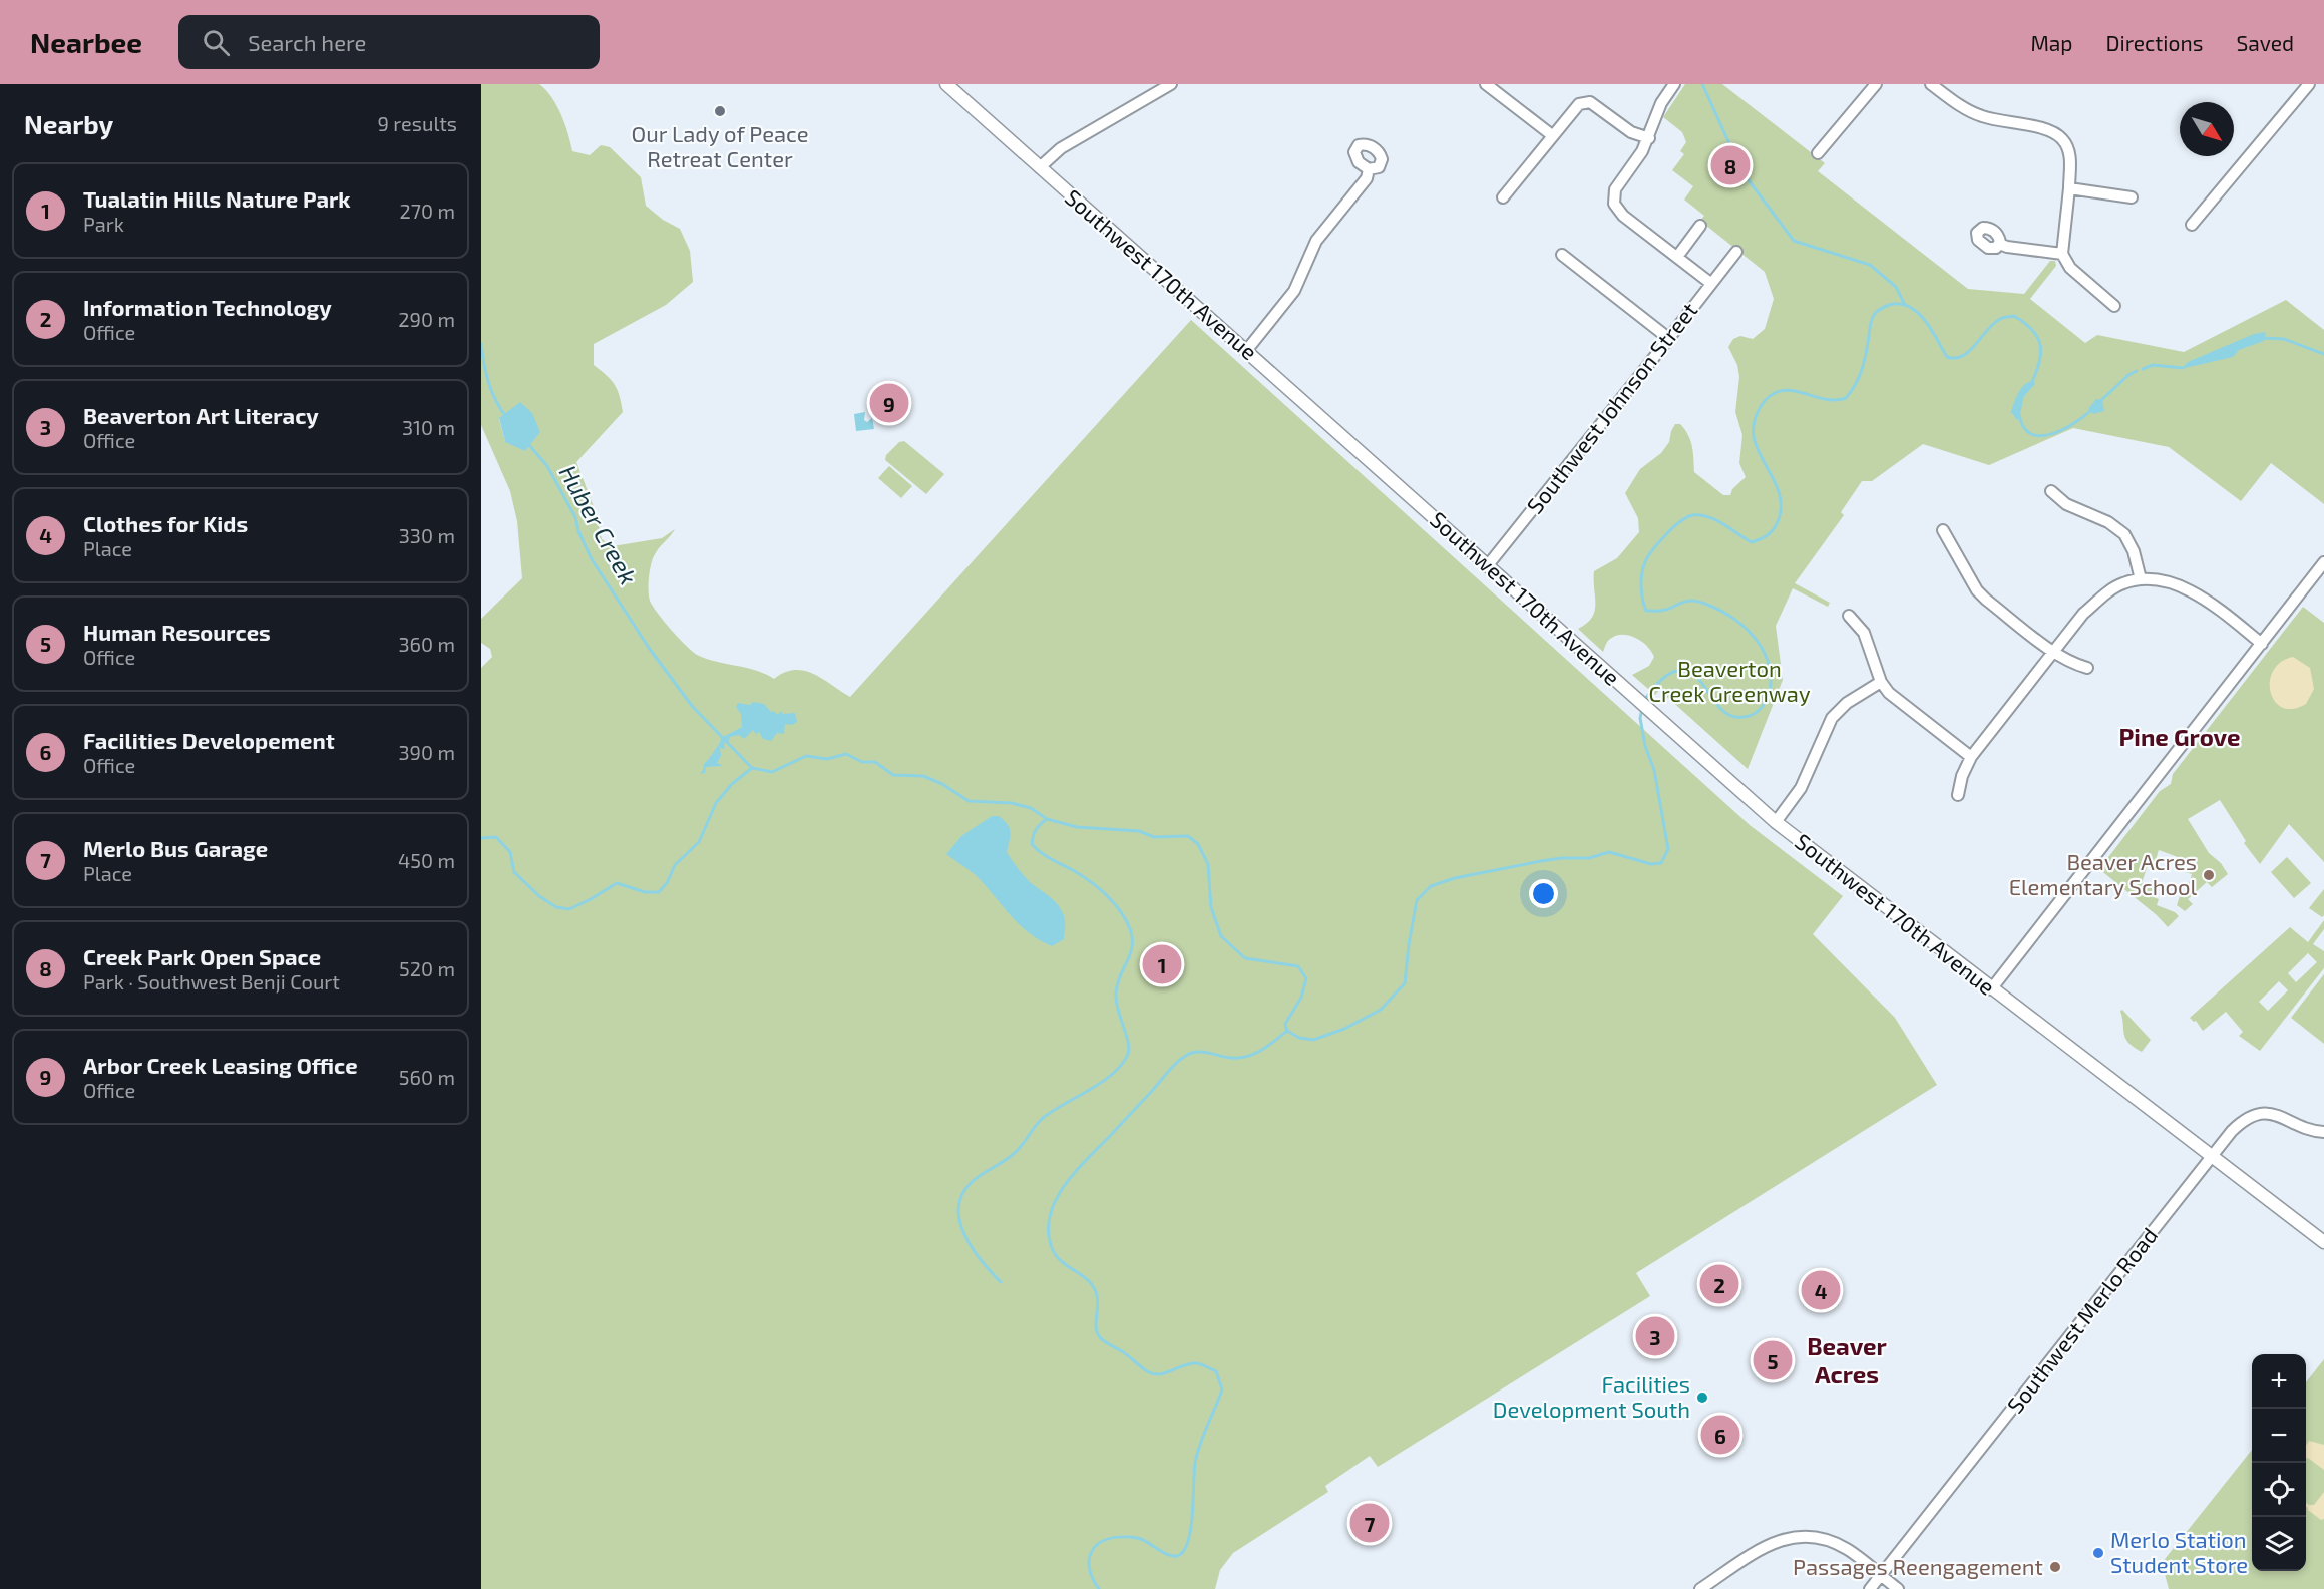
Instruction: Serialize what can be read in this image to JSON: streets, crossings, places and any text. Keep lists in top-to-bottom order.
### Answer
{
  "streets": {
    "main road": ["Southwest 170th Avenue"],
    "street": ["Southwest Johnson Street", "Southwest Merlo Road"]
  },
  "crossings": [
    ["Southwest 170th Avenue", "Southwest Johnson Street"],
    ["Southwest 170th Avenue", "Southwest Merlo Road"]
  ],
  "districts": ["Pine Grove", "Beaver Acres"],
  "water": ["Huber Creek"],
  "parks": ["Beaverton Creek Greenway"],
  "places": [
    "Our Lady of Peace Retreat Center",
    "Beaver Acres Elementary School",
    "Facilities Development South",
    "Merlo Station Student Store",
    "Passages Reengagement"
  ],
  "north": "bottom right",
  "page": {
    "header": "Nearbee",
    "search": "Search here",
    "nav": ["Map", "Directions", "Saved"],
    "heading": ["Nearby", "9 results"],
    "pins": [
      "8",
      "9",
      "1",
      "2",
      "4",
      "3",
      "5",
      "6",
      "7"
    ],
    "list": [
      {
        "mark": "1",
        "name": "Tualatin Hills Nature Park",
        "note": "Park",
        "value": "270 m"
      },
      {
        "mark": "2",
        "name": "Information Technology",
        "note": "Office",
        "value": "290 m"
      },
      {
        "mark": "3",
        "name": "Beaverton Art Literacy",
        "note": "Office",
        "value": "310 m"
      },
      {
        "mark": "4",
        "name": "Clothes for Kids",
        "note": "Place",
        "value": "330 m"
      },
      {
        "mark": "5",
        "name": "Human Resources",
        "note": "Office",
        "value": "360 m"
      },
      {
        "mark": "6",
        "name": "Facilities Developement",
        "note": "Office",
        "value": "390 m"
      },
      {
        "mark": "7",
        "name": "Merlo Bus Garage",
        "note": "Place",
        "value": "450 m"
      },
      {
        "mark": "8",
        "name": "Creek Park Open Space",
        "note": "Park · Southwest Benji Court",
        "value": "520 m"
      },
      {
        "mark": "9",
        "name": "Arbor Creek Leasing Office",
        "note": "Office",
        "value": "560 m"
      }
    ],
    "map_buttons": ["+", "−"]
  }
}
